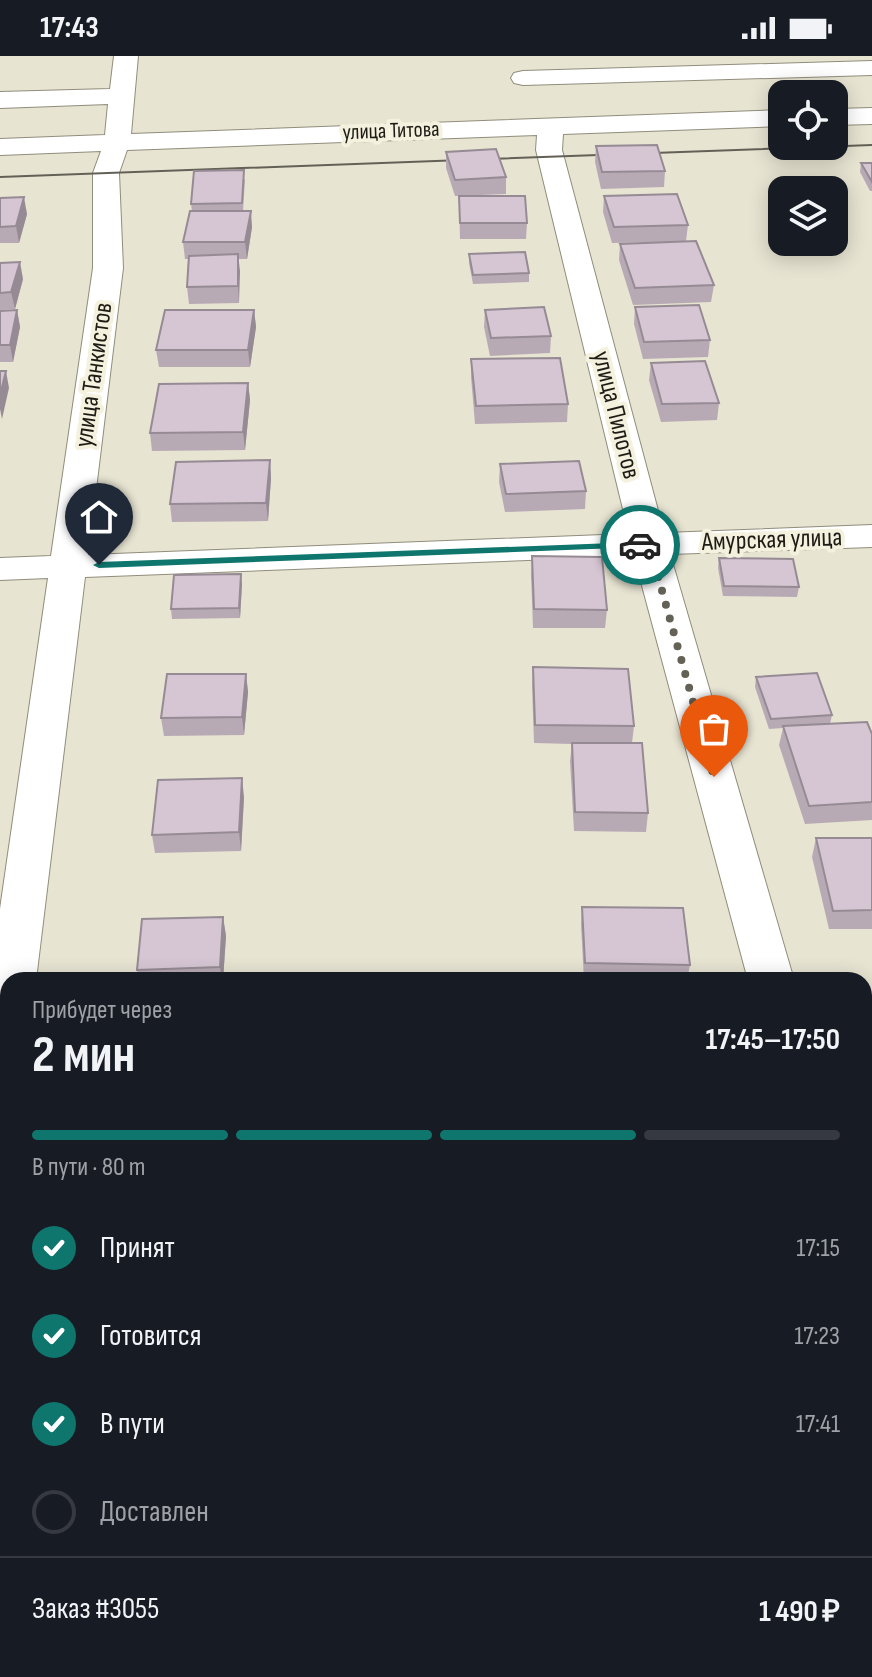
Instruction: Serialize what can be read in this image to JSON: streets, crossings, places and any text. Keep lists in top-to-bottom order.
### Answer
{
  "streets": {
    "street": [
      "улица Титова",
      "улица Танкистов",
      "улица Пилотов",
      "Амурская улица"
    ]
  },
  "crossings": [
    ["улица Титова", "улица Танкистов"],
    ["улица Титова", "улица Пилотов"],
    ["улица Танкистов", "Амурская улица"],
    ["улица Пилотов", "Амурская улица"]
  ],
  "page": {
    "status": "17:43",
    "heading": ["2 мин", "Прибудет через", "17:45–17:50"],
    "panel": ["Заказ #3055", "1 490 ₽"],
    "bar": "В пути · 80 m",
    "list": [
      ["Принят", "17:15"],
      ["Готовится", "17:23"],
      ["В пути", "17:41"],
      "Доставлен"
    ]
  }
}
